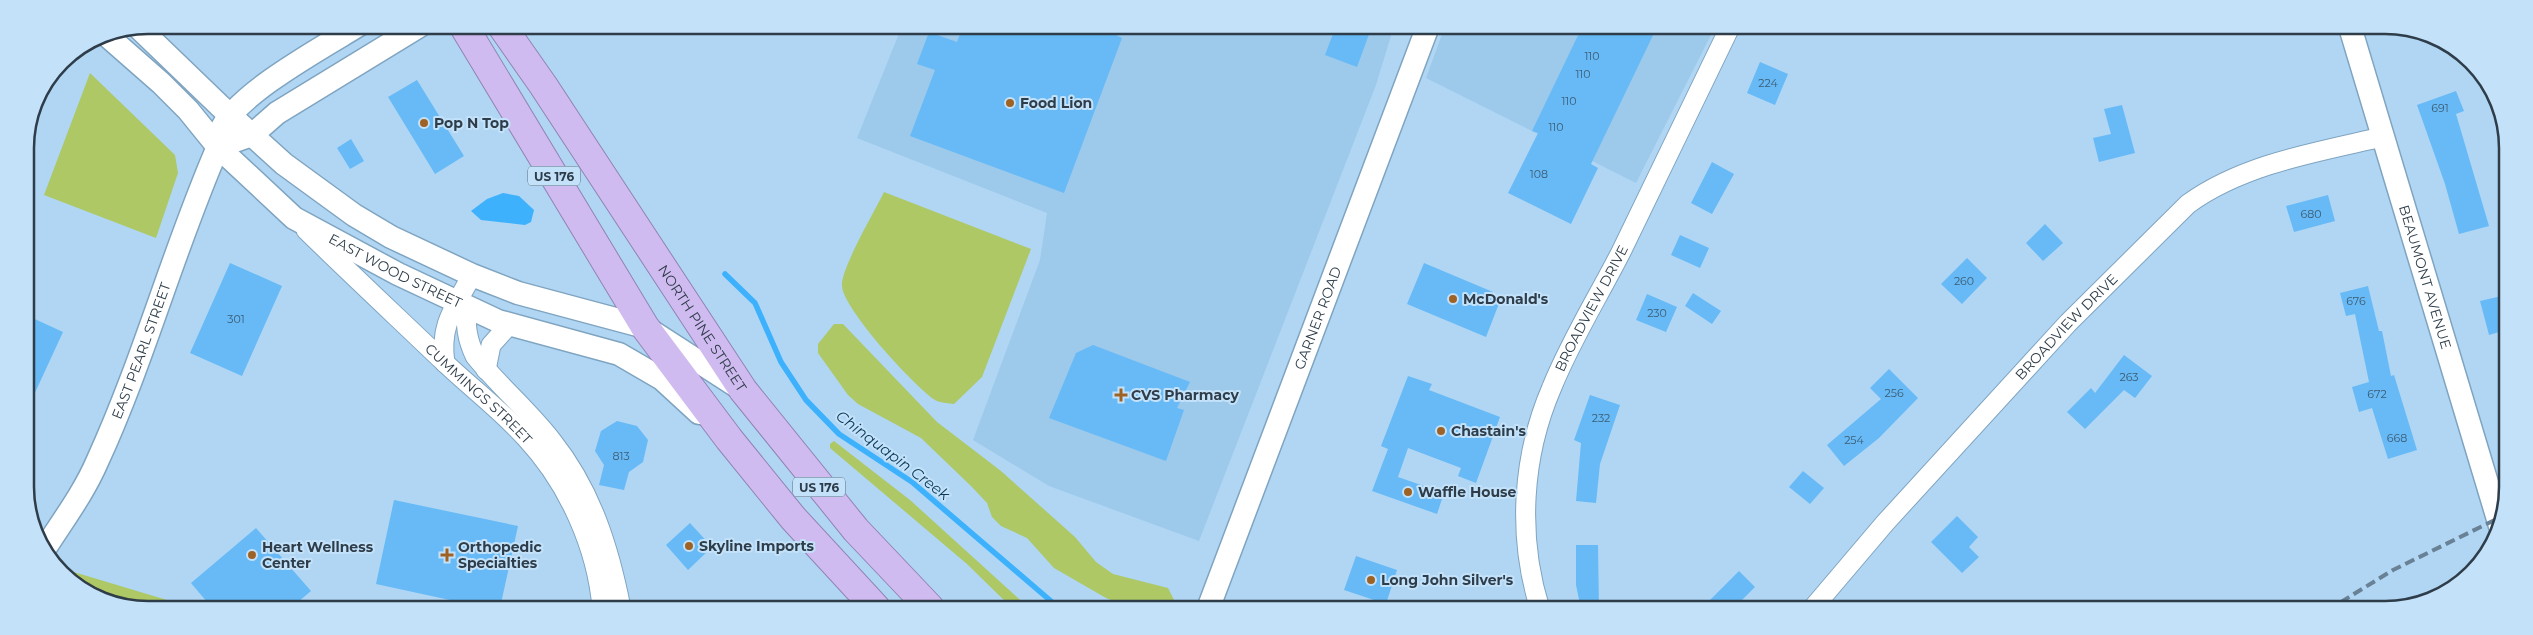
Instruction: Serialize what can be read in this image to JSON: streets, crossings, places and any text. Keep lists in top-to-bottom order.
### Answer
{
  "streets": {
    "highway": ["US 176", "NORTH PINE STREET"],
    "street": [
      "EAST WOOD STREET",
      "BEAUMONT AVENUE",
      "BROADVIEW DRIVE",
      "GARNER ROAD",
      "EAST PEARL STREET",
      "CUMMINGS STREET"
    ]
  },
  "crossings": [
    ["US 176", "EAST WOOD STREET"],
    ["EAST WOOD STREET", "NORTH PINE STREET"],
    ["EAST WOOD STREET", "EAST PEARL STREET"],
    ["EAST WOOD STREET", "CUMMINGS STREET"],
    ["BEAUMONT AVENUE", "BROADVIEW DRIVE"]
  ],
  "water": ["Chinquapin Creek"],
  "places": {
    "other": [
      "Food Lion",
      "Pop N Top",
      "McDonald's",
      "Chastain's",
      "Waffle House",
      "Skyline Imports",
      "Heart Wellness Center",
      "Long John Silver's"
    ],
    "health": ["CVS Pharmacy", "Orthopedic Specialties"]
  },
  "house_numbers": [
    "110",
    "110",
    "224",
    "110",
    "691",
    "110",
    "108",
    "680",
    "260",
    "676",
    "230",
    "301",
    "263",
    "256",
    "672",
    "232",
    "668",
    "254",
    "813"
  ]
}
